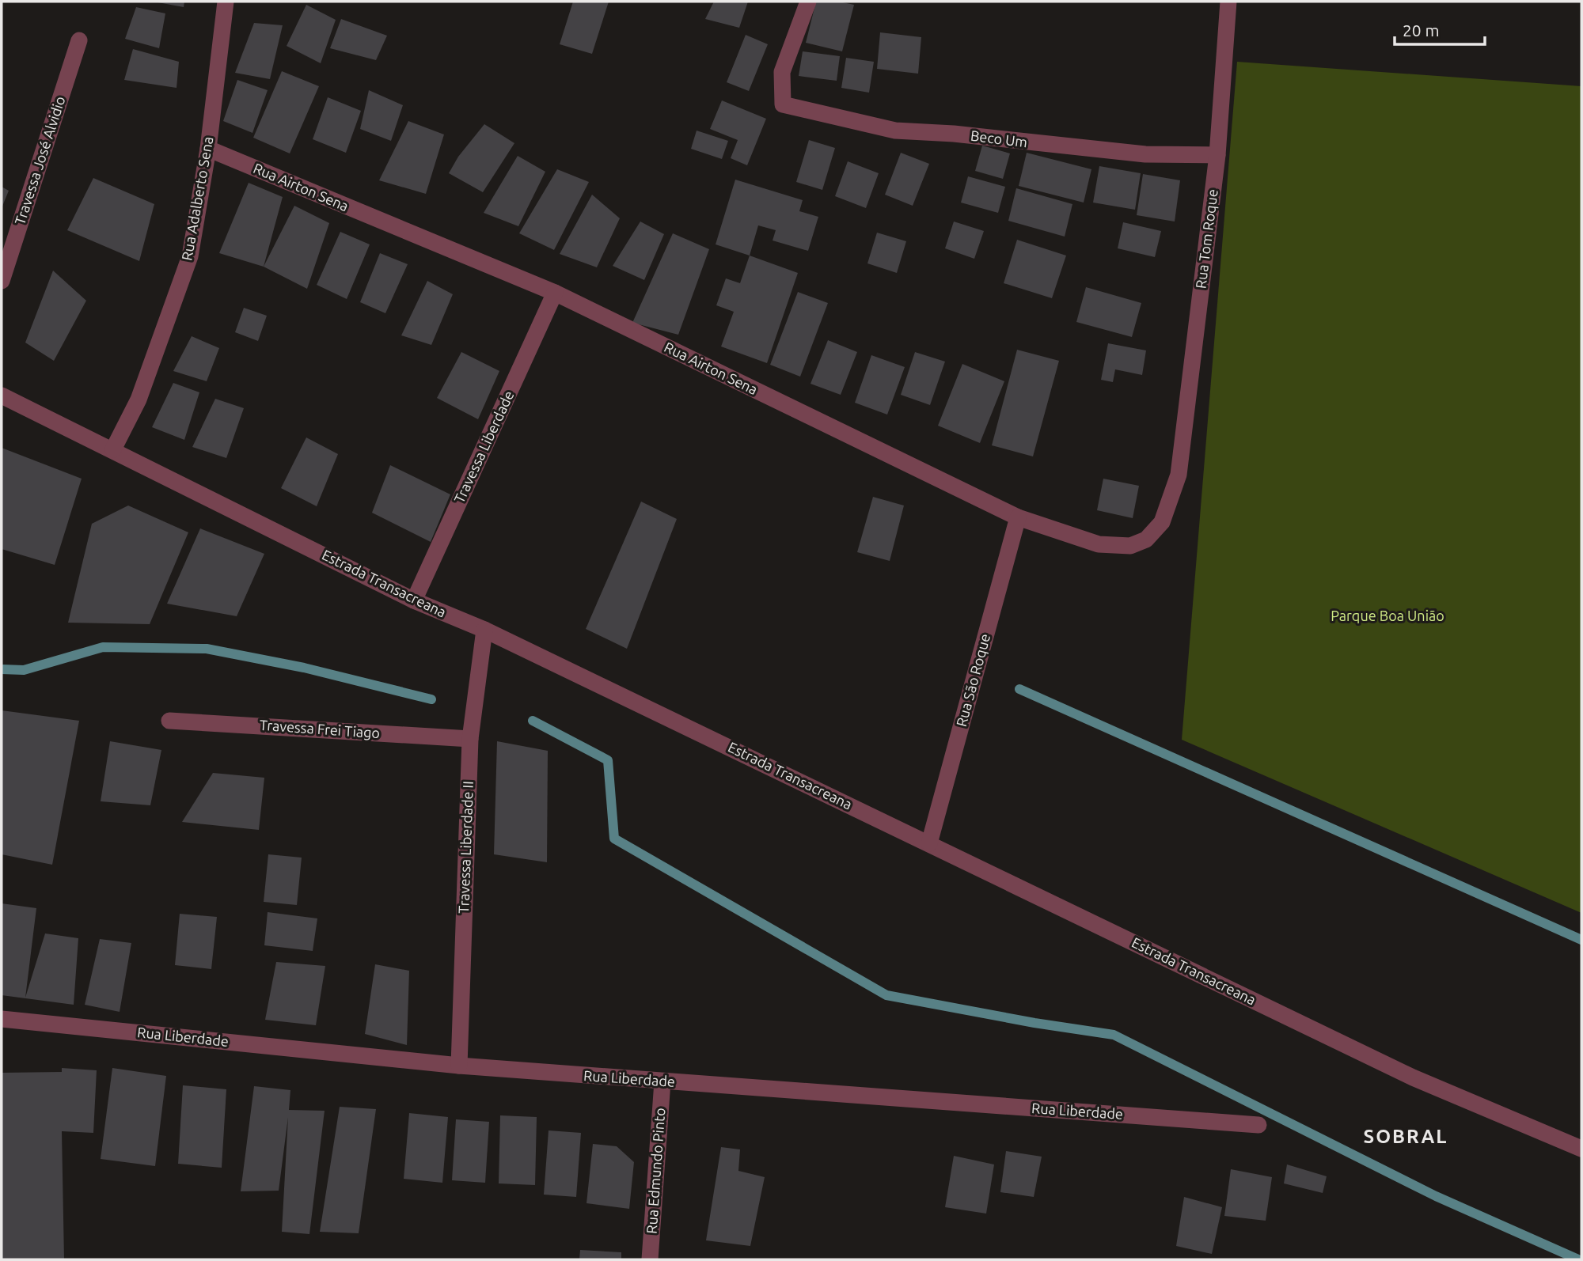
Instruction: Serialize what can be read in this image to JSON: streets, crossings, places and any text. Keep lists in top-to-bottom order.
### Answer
{
  "streets": {
    "street": [
      "Beco Um",
      "Travessa José Alvidio",
      "Rua Airton Sena",
      "Rua Adalberto Sena",
      "Rua Tom Roque",
      "Travessa Liberdade",
      "Estrada Transacreana",
      "Rua São Roque",
      "Travessa Frei Tiago",
      "Travessa Liberdade II",
      "Rua Liberdade",
      "Rua Edmundo Pinto"
    ]
  },
  "crossings": [
    ["Beco Um", "Rua Tom Roque"],
    ["Rua Airton Sena", "Rua Adalberto Sena"],
    ["Rua Airton Sena", "Rua Tom Roque"],
    ["Rua Airton Sena", "Travessa Liberdade"],
    ["Rua Airton Sena", "Rua São Roque"],
    ["Rua Adalberto Sena", "Estrada Transacreana"],
    ["Travessa Liberdade", "Estrada Transacreana"],
    ["Estrada Transacreana", "Rua São Roque"],
    ["Estrada Transacreana", "Travessa Liberdade II"],
    ["Travessa Frei Tiago", "Travessa Liberdade II"],
    ["Travessa Liberdade II", "Rua Liberdade"],
    ["Rua Liberdade", "Rua Edmundo Pinto"]
  ],
  "districts": ["SOBRAL"],
  "parks": ["Parque Boa União"],
  "scale_bar": "20 m"
}
